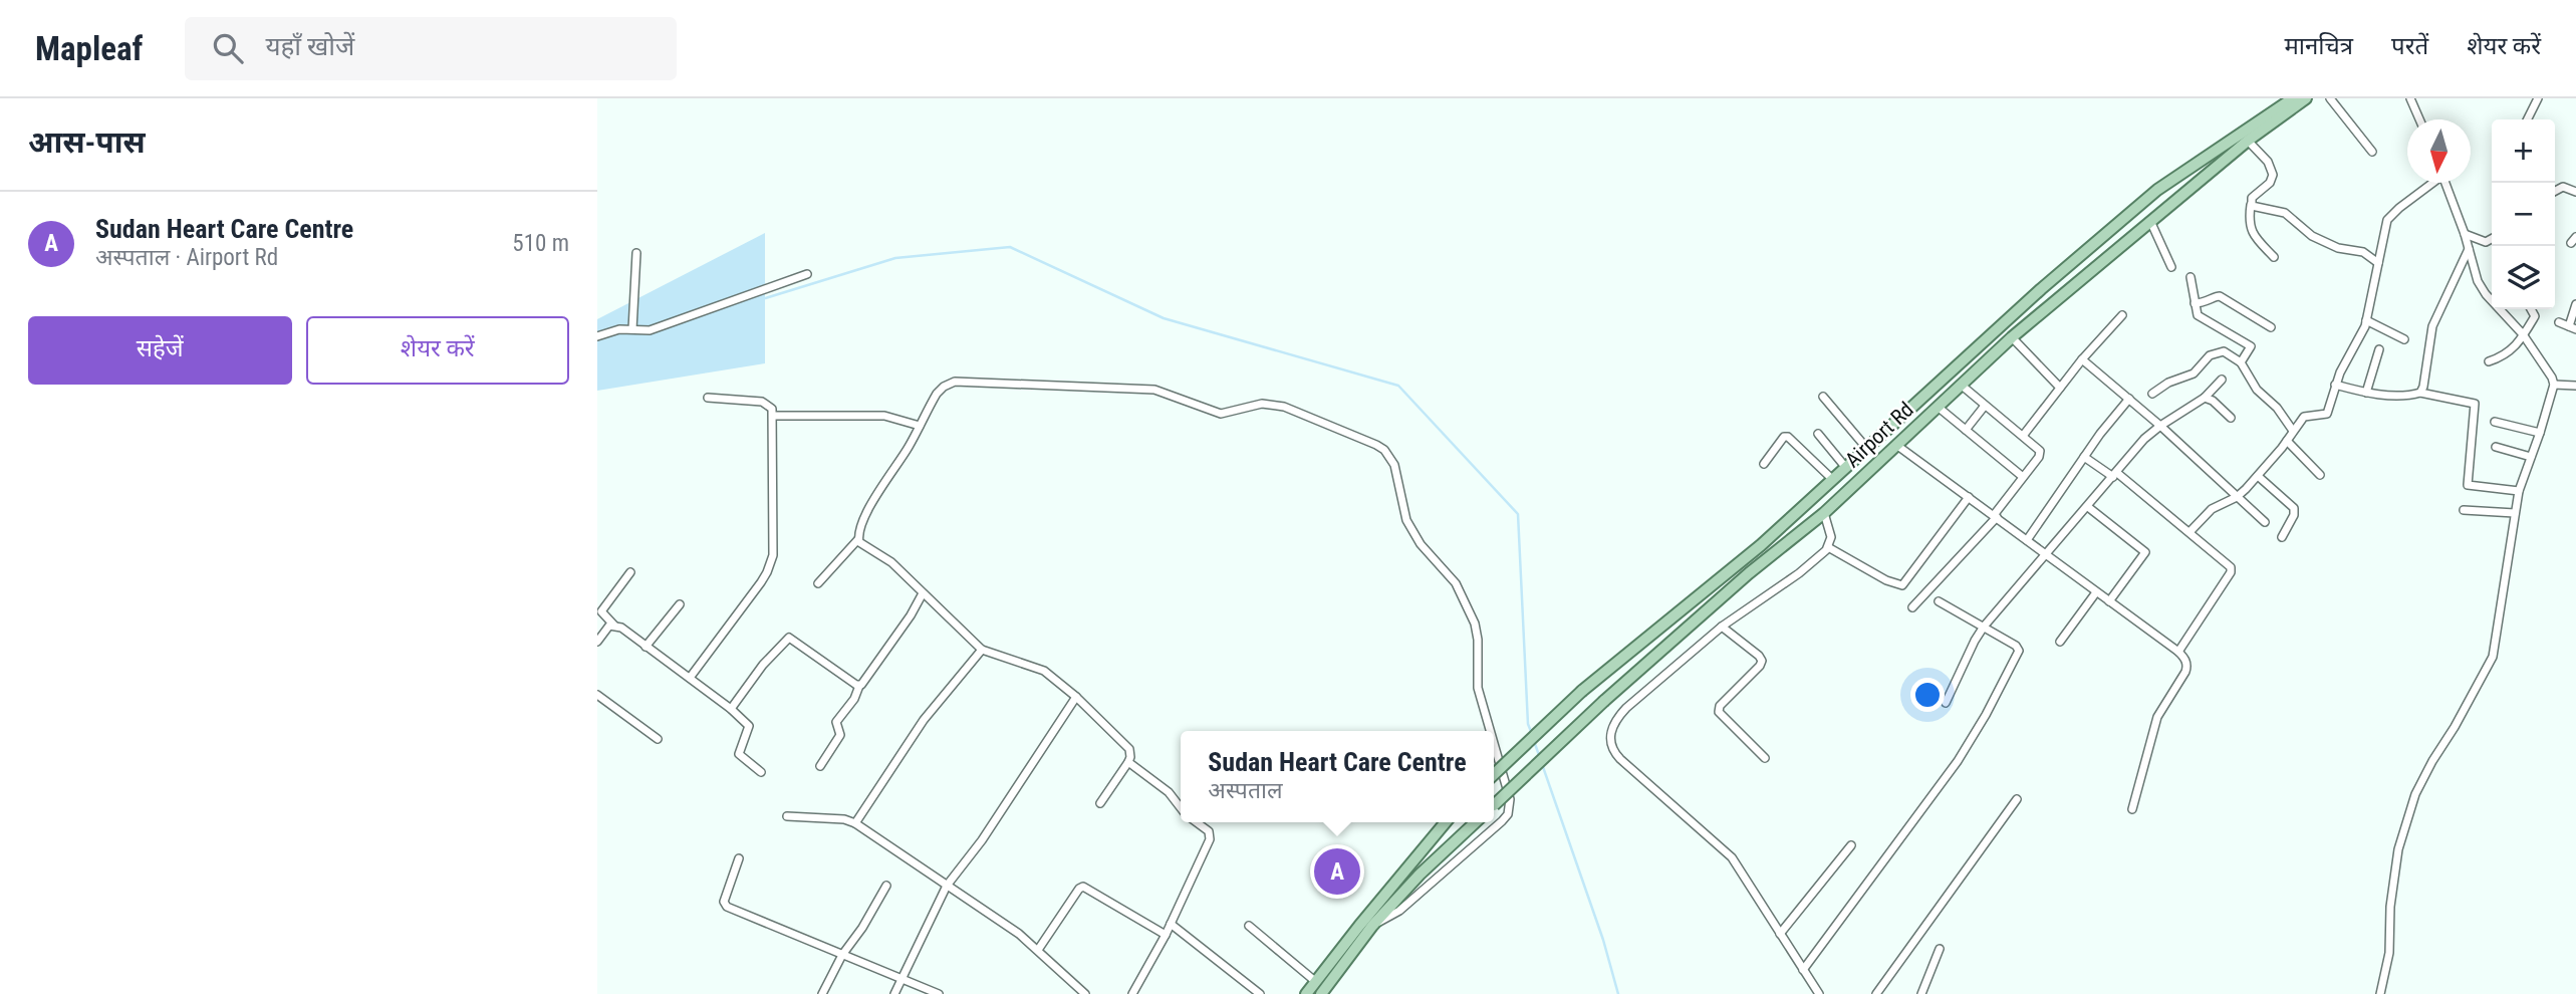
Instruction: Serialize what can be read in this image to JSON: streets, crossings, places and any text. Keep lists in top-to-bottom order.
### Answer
{
  "streets": {
    "main road": ["Airport Rd"]
  },
  "north": "bottom",
  "page": {
    "header": "Mapleaf",
    "search": "यहाँ खोजें",
    "nav": ["मानचित्र", "परतें", "शेयर करें"],
    "heading": "आस-पास",
    "map_buttons": ["+", "−"],
    "list": [
      {
        "mark": "A",
        "name": "Sudan Heart Care Centre",
        "note": "अस्पताल · Airport Rd",
        "value": "510 m"
      }
    ],
    "buttons": ["सहेजें", "शेयर करें"],
    "popup": ["Sudan Heart Care Centre", "अस्पताल"],
    "pins": "A"
  }
}
